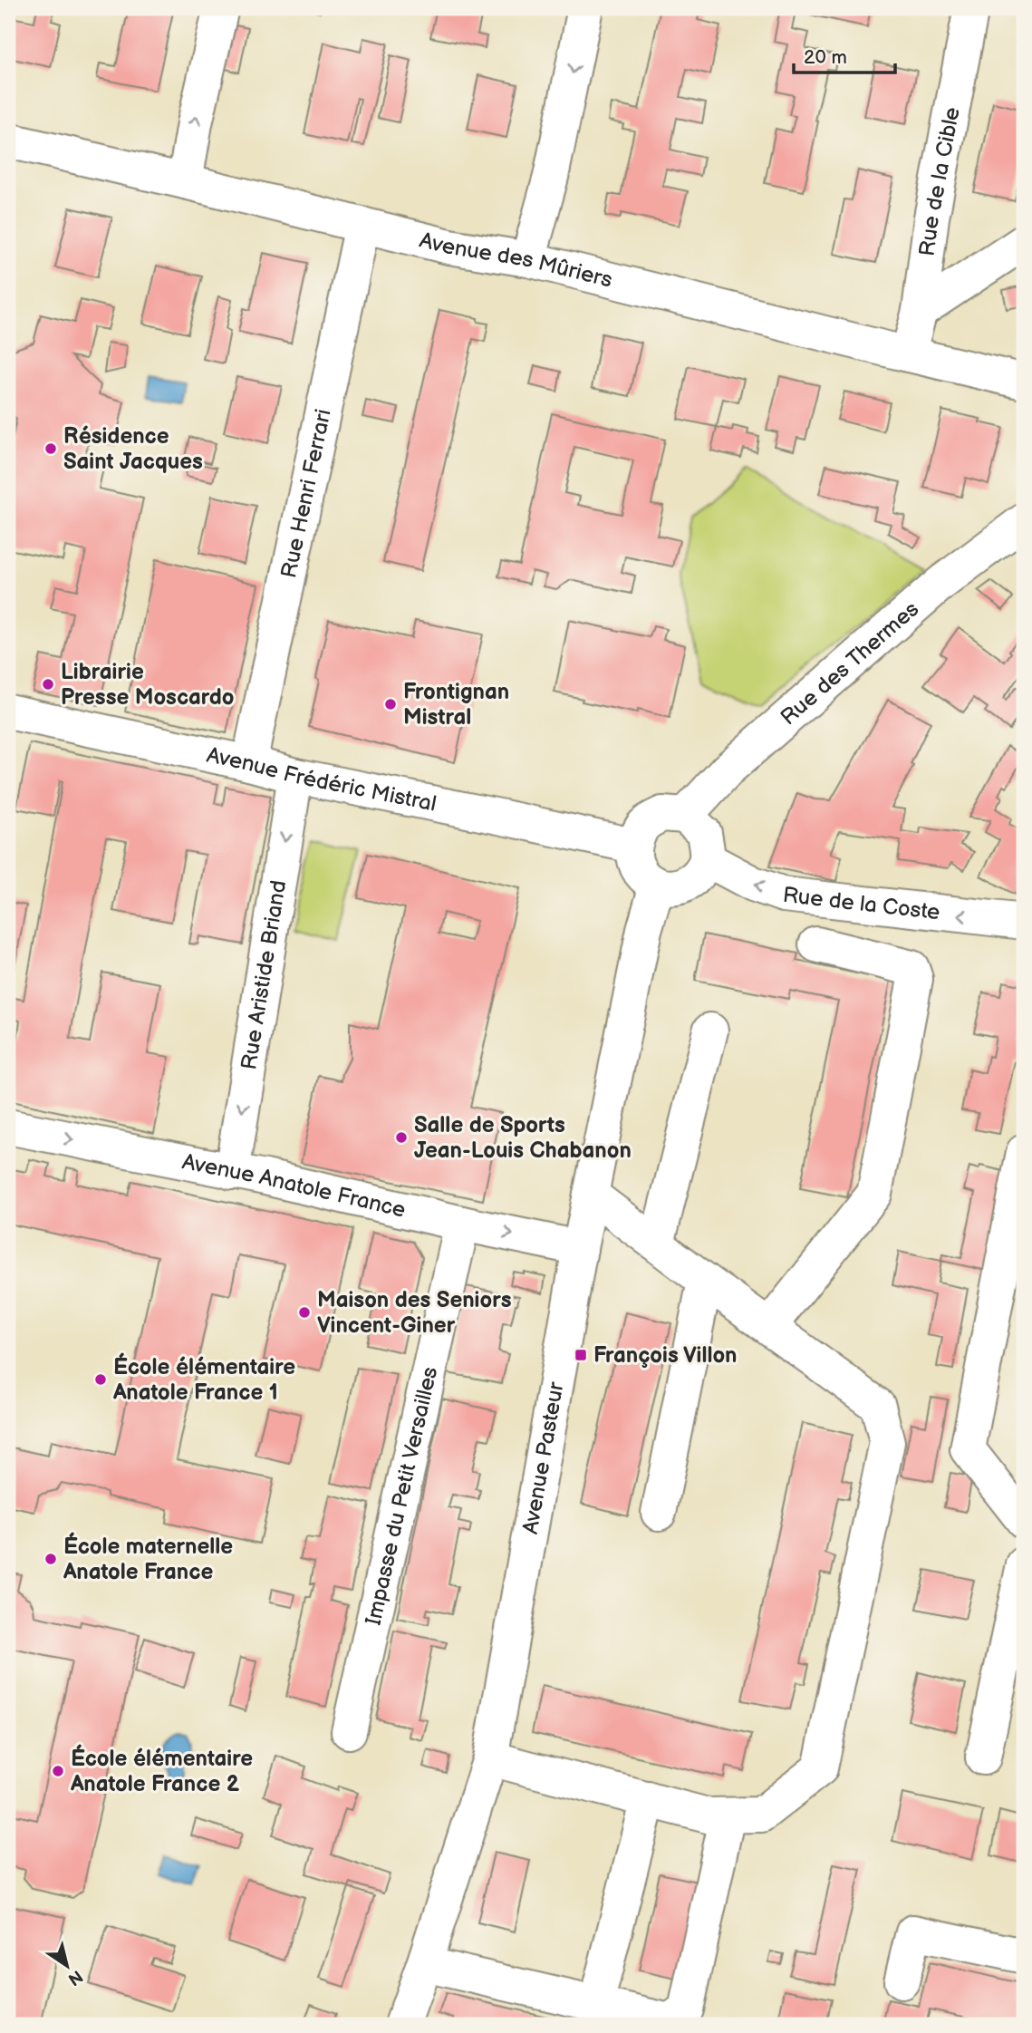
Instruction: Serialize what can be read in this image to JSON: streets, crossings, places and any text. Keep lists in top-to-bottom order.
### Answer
{
  "streets": {
    "street": [
      "Rue de la Cible",
      "Avenue des Mûriers",
      "Rue Henri Ferrari",
      "Rue des Thermes",
      "Avenue Frédéric Mistral",
      "Rue de la Coste",
      "Rue Aristide Briand",
      "Avenue Anatole France",
      "Avenue Pasteur",
      "Impasse du Petit Versailles"
    ]
  },
  "crossings": [
    ["Rue de la Cible", "Avenue des Mûriers"],
    ["Avenue des Mûriers", "Rue Henri Ferrari"],
    ["Rue Henri Ferrari", "Avenue Frédéric Mistral"],
    ["Rue des Thermes", "Avenue Frédéric Mistral"],
    ["Rue des Thermes", "Rue de la Coste"],
    ["Rue des Thermes", "Avenue Pasteur"],
    ["Avenue Frédéric Mistral", "Rue de la Coste"],
    ["Avenue Frédéric Mistral", "Rue Aristide Briand"],
    ["Avenue Frédéric Mistral", "Avenue Pasteur"],
    ["Rue de la Coste", "Avenue Pasteur"],
    ["Rue Aristide Briand", "Avenue Anatole France"],
    ["Avenue Anatole France", "Avenue Pasteur"],
    ["Avenue Anatole France", "Impasse du Petit Versailles"]
  ],
  "one_way": ["Rue de la Coste", "Rue Aristide Briand", "Avenue Anatole France"],
  "places": {
    "other": [
      "Résidence Saint Jacques",
      "Librairie Presse Moscardo",
      "Frontignan Mistral",
      "Salle de Sports Jean-Louis Chabanon",
      "Maison des Seniors Vincent-Giner",
      "École élémentaire Anatole France 1",
      "École maternelle Anatole France",
      "École élémentaire Anatole France 2"
    ],
    "transit": ["François Villon"]
  },
  "scale_bar": "20 m",
  "north": "bottom right"
}
